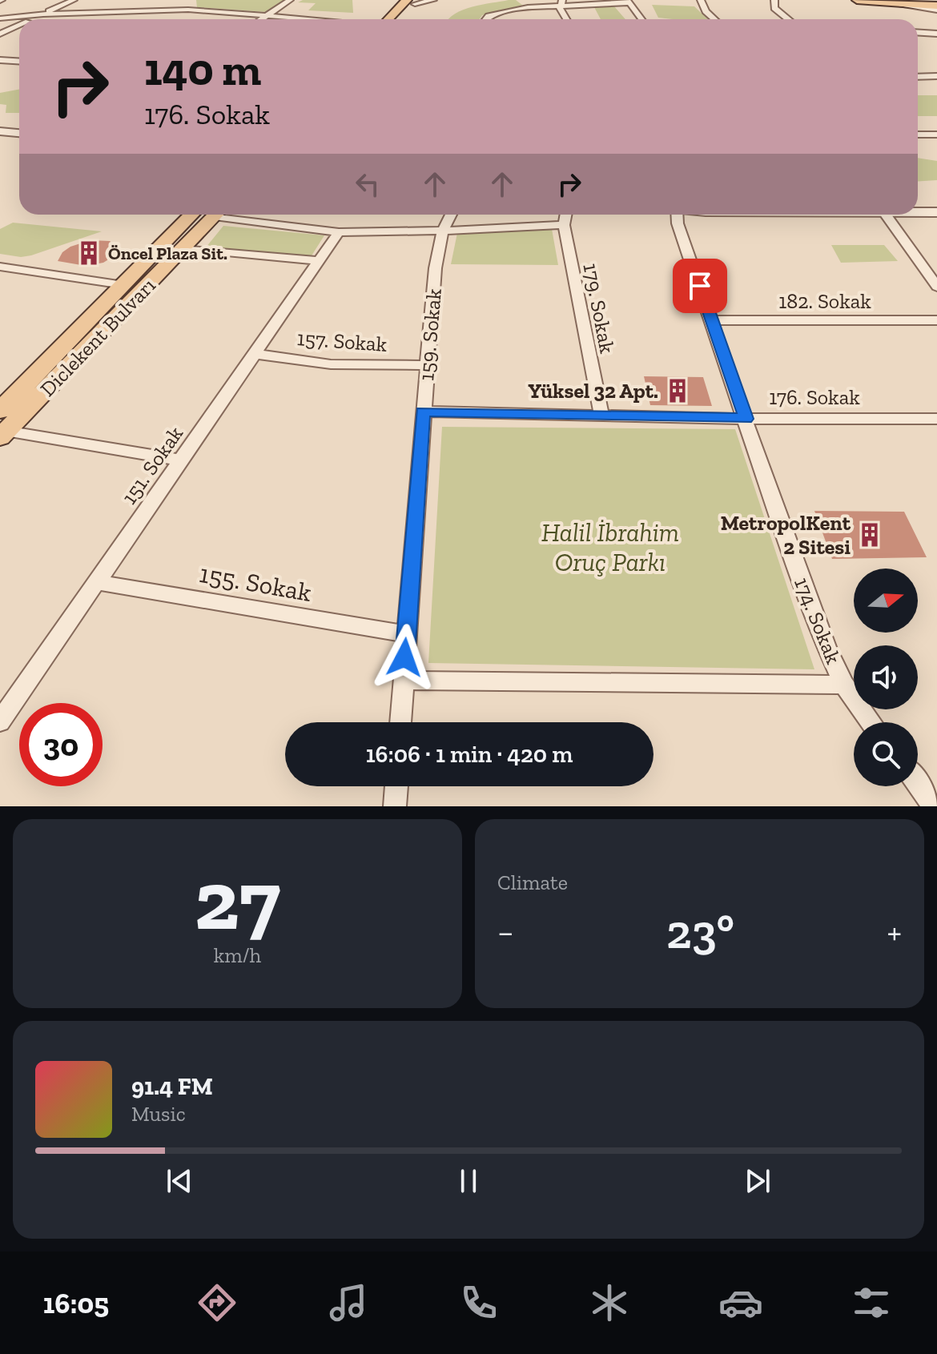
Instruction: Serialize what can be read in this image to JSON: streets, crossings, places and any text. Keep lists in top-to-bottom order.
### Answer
{
  "streets": {
    "main road": ["Diclekent Bulvarı"],
    "street": [
      "182. Sokak",
      "179. Sokak",
      "159. Sokak",
      "157. Sokak",
      "176. Sokak",
      "151. Sokak",
      "155. Sokak",
      "174. Sokak"
    ]
  },
  "crossings": [
    ["182. Sokak", "174. Sokak"],
    ["179. Sokak", "176. Sokak"],
    ["159. Sokak", "157. Sokak"],
    ["159. Sokak", "176. Sokak"],
    ["159. Sokak", "155. Sokak"],
    ["157. Sokak", "151. Sokak"],
    ["176. Sokak", "174. Sokak"],
    ["151. Sokak", "155. Sokak"]
  ],
  "parks": ["Halil İbrahim Oruç Parkı"],
  "places": {
    "building": ["Öncel Plaza Sit.", "Yüksel 32 Apt.", "MetropolKent 2 Sitesi"]
  },
  "north": "right",
  "page": {
    "turn": ["140 m", "176. Sokak"],
    "limit": "30",
    "trip": "16:06 · 1 min · 420 m",
    "tile": [
      ["27", "km/h"],
      "Climate"
    ],
    "heat": ["−", "23°", "+"],
    "song": ["91.4 FM", "Music"],
    "tabs": "16:05"
  }
}
